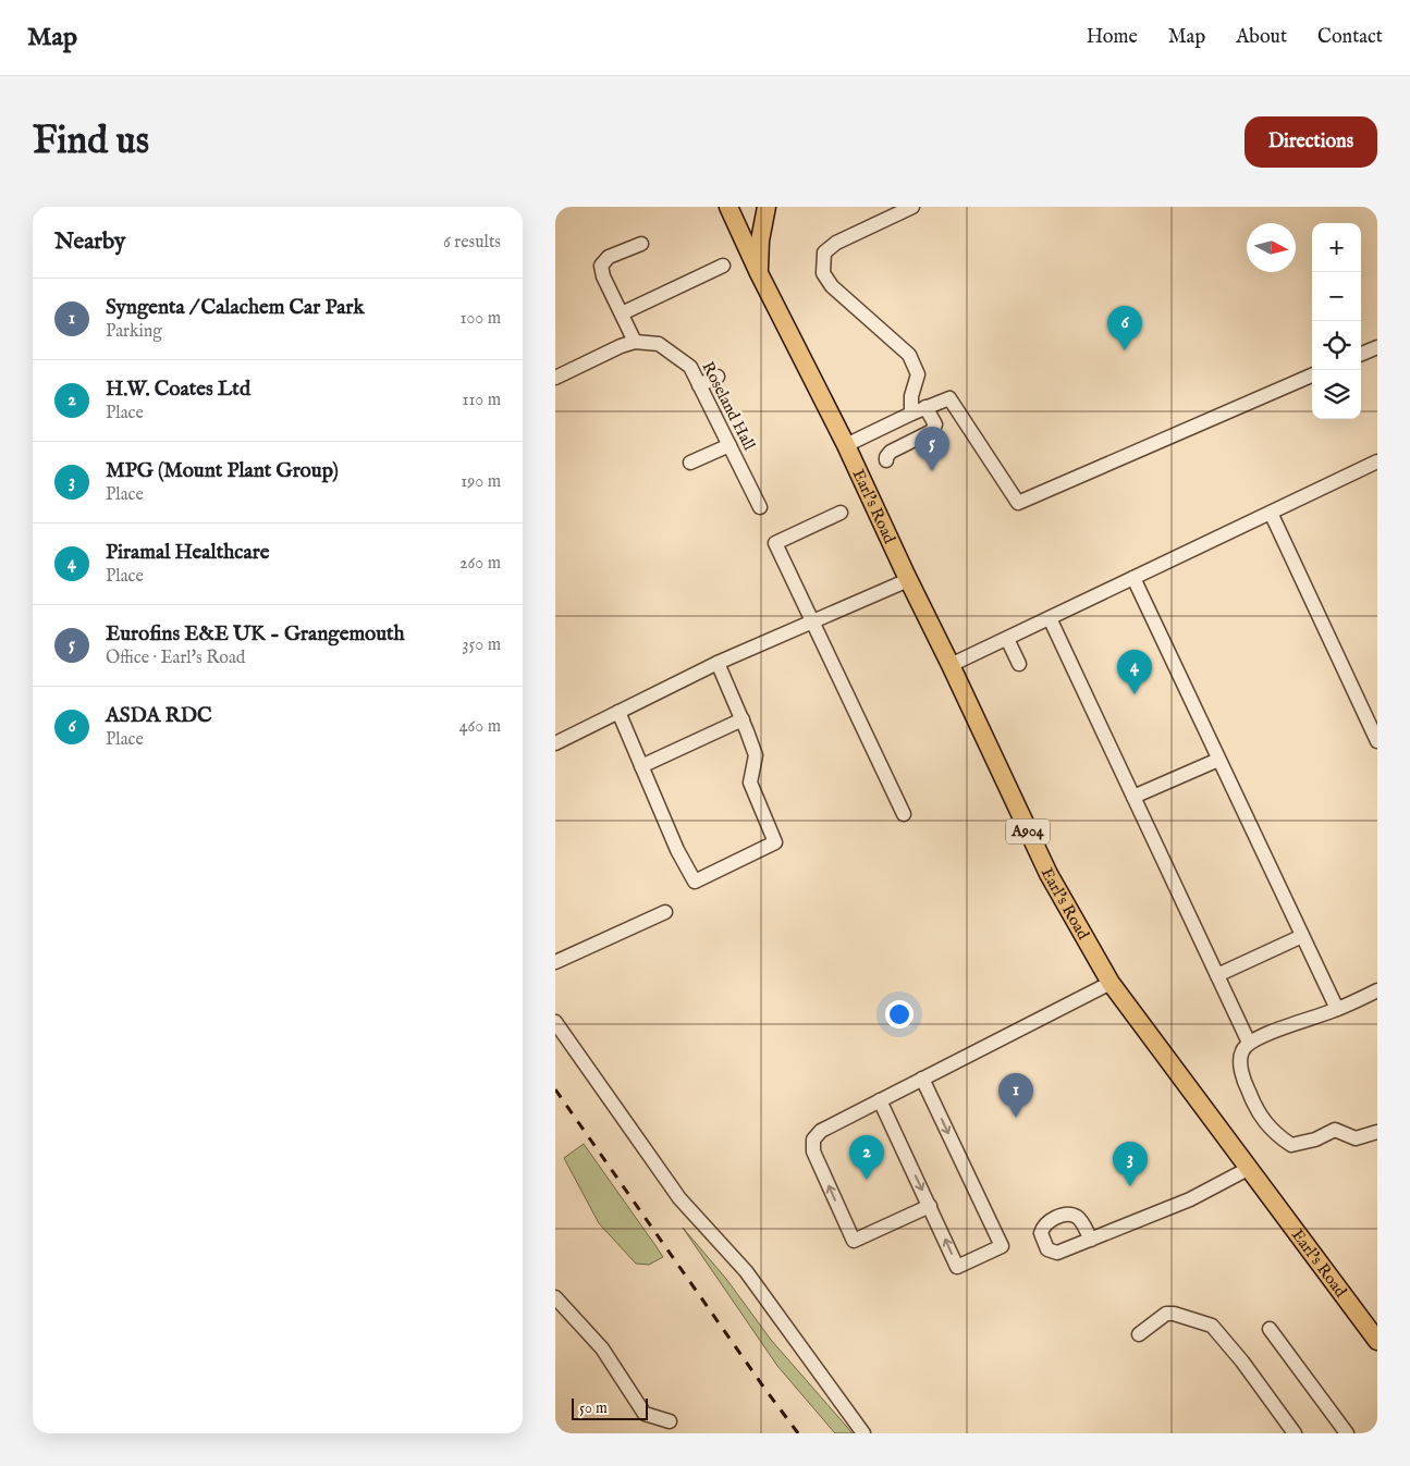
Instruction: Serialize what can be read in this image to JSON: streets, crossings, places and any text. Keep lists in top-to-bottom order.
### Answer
{
  "streets": {
    "main road": ["Earl's Road", "A904"],
    "street": ["Roseland Hall"]
  },
  "scale_bar": "50 m",
  "north": "right",
  "page": {
    "header": "Map",
    "nav": [
      "Home",
      "Map",
      "About",
      "Contact"
    ],
    "buttons": "Directions",
    "title": "Find us",
    "heading": ["Nearby", "6 results"],
    "map_buttons": ["+", "−"],
    "list": [
      {
        "mark": "1",
        "name": "Syngenta / Calachem Car Park",
        "note": "Parking",
        "value": "100 m"
      },
      {
        "mark": "2",
        "name": "H.W. Coates Ltd",
        "note": "Place",
        "value": "110 m"
      },
      {
        "mark": "3",
        "name": "MPG (Mount Plant Group)",
        "note": "Place",
        "value": "190 m"
      },
      {
        "mark": "4",
        "name": "Piramal Healthcare",
        "note": "Place",
        "value": "260 m"
      },
      {
        "mark": "5",
        "name": "Eurofins E&E UK - Grangemouth",
        "note": "Office · Earl's Road",
        "value": "350 m"
      },
      {
        "mark": "6",
        "name": "ASDA RDC",
        "note": "Place",
        "value": "460 m"
      }
    ],
    "pins": [
      "6",
      "5",
      "4",
      "1",
      "2",
      "3"
    ],
    "scale": "50 m"
  }
}
